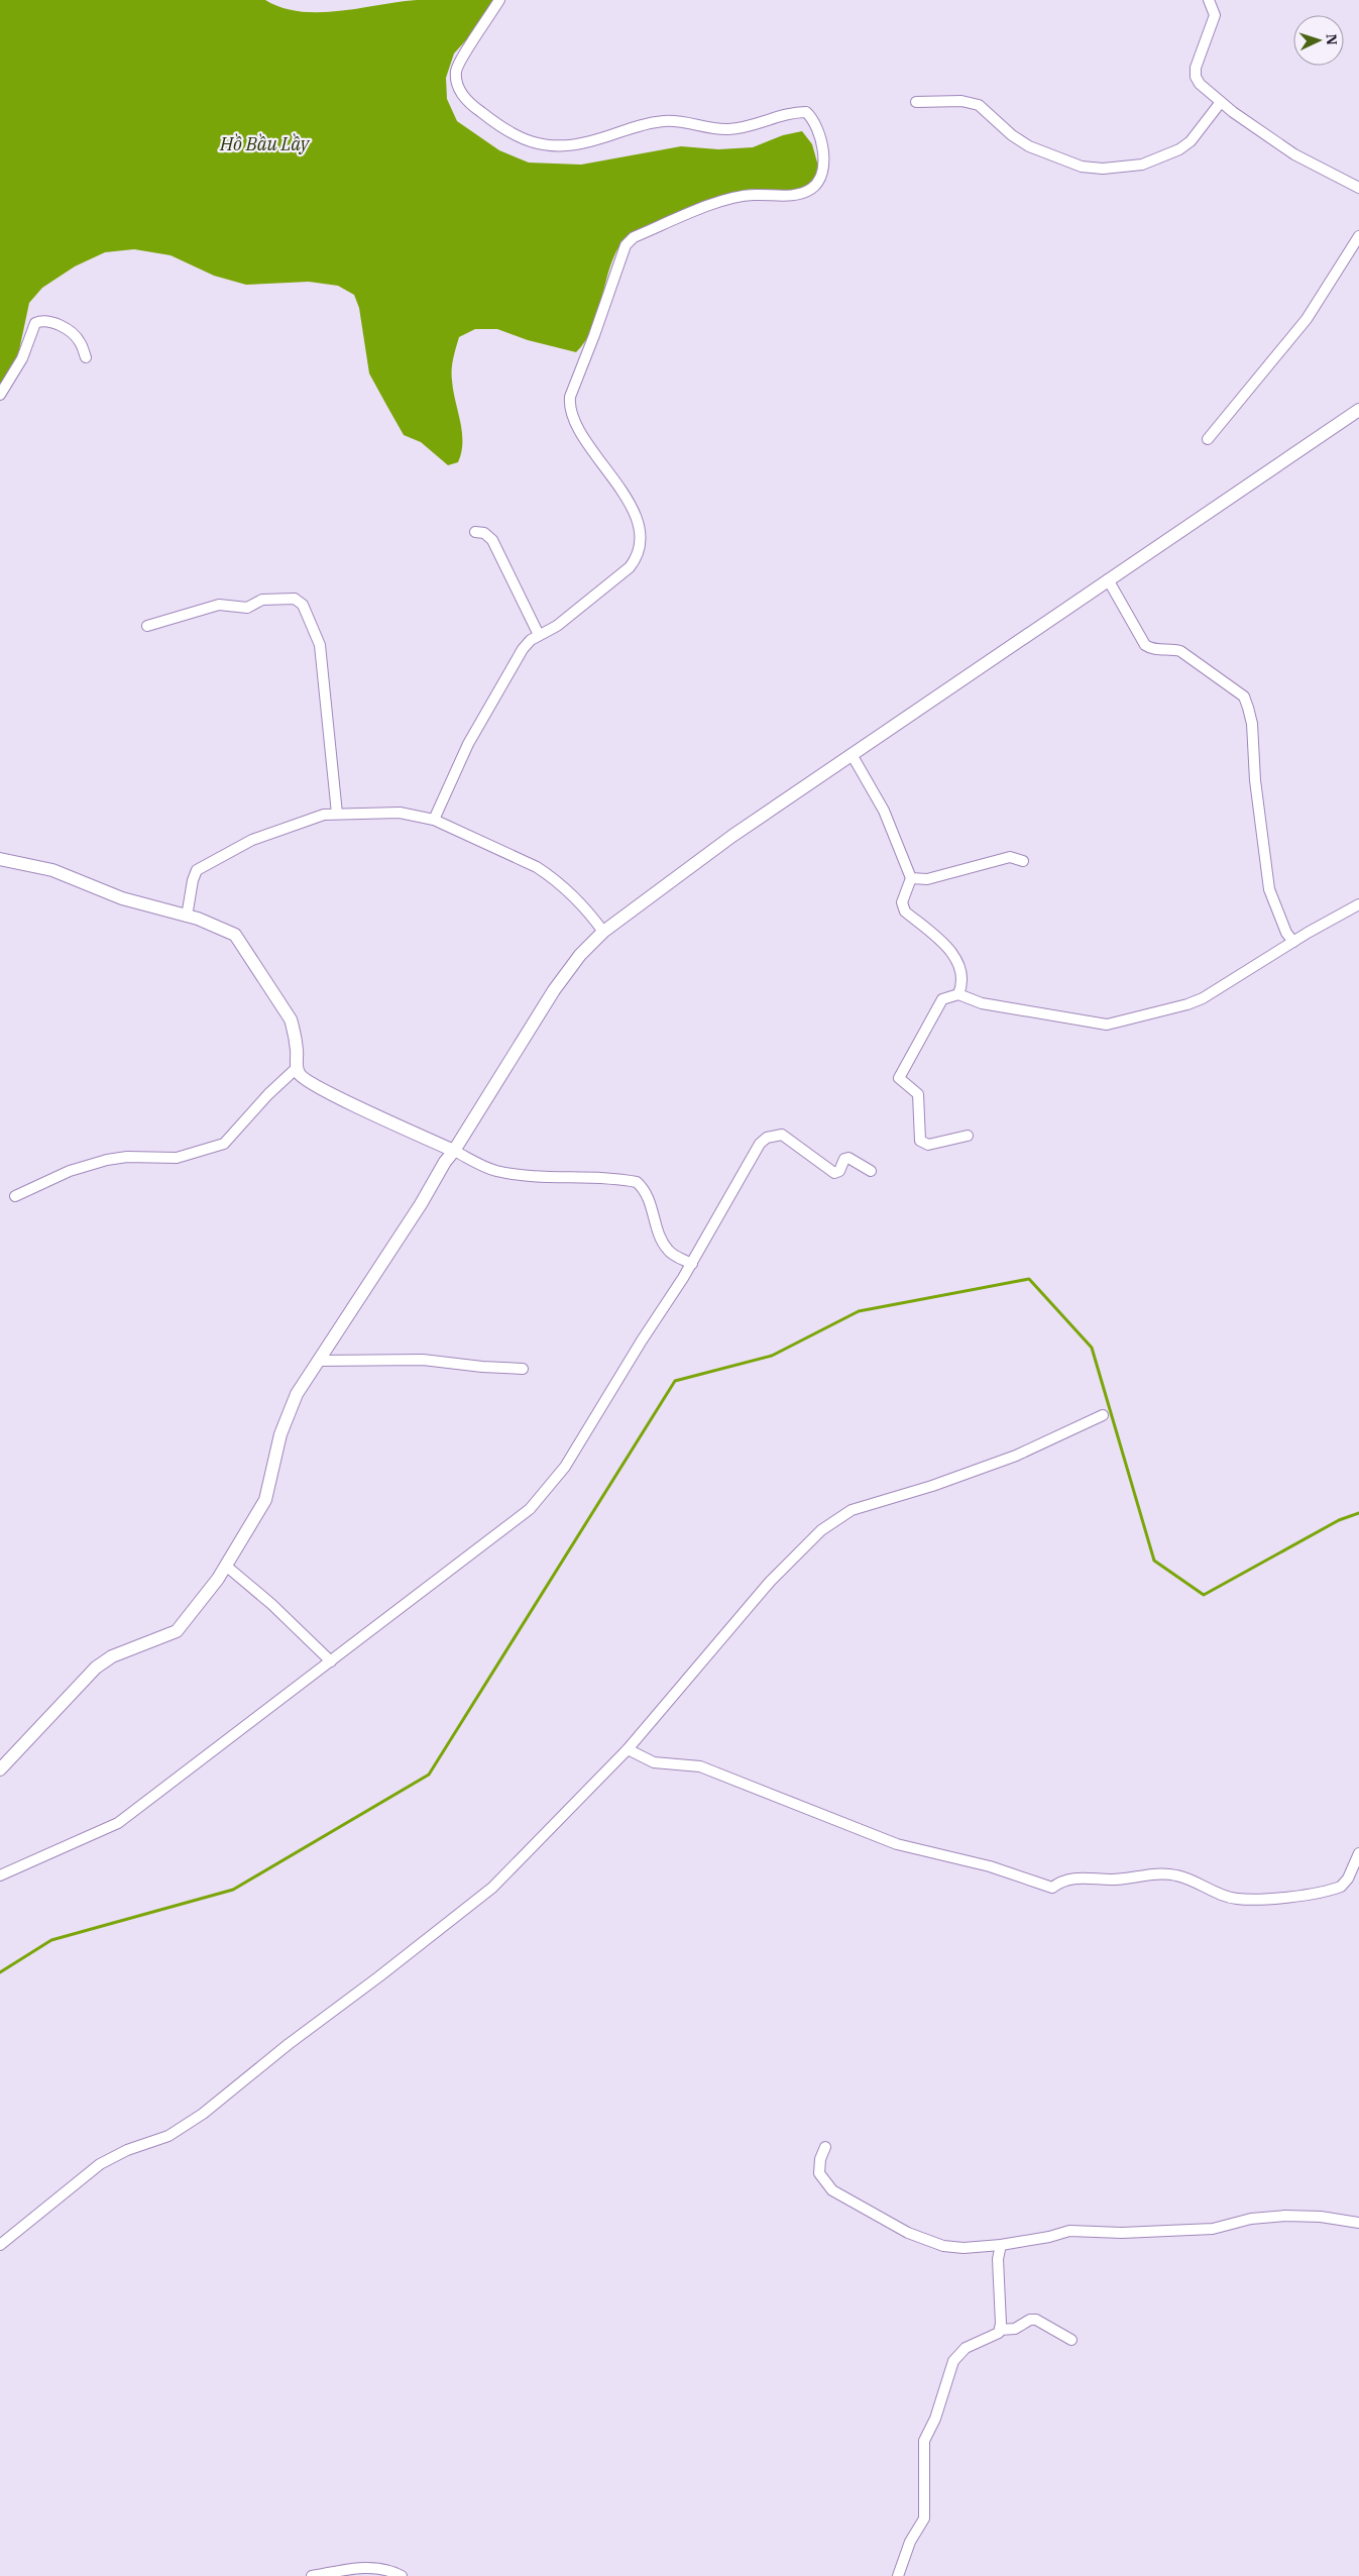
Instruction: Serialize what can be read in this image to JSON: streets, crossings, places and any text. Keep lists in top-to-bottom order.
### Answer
{
  "water": ["Hồ Bầu Lầy"],
  "north": "right"
}
